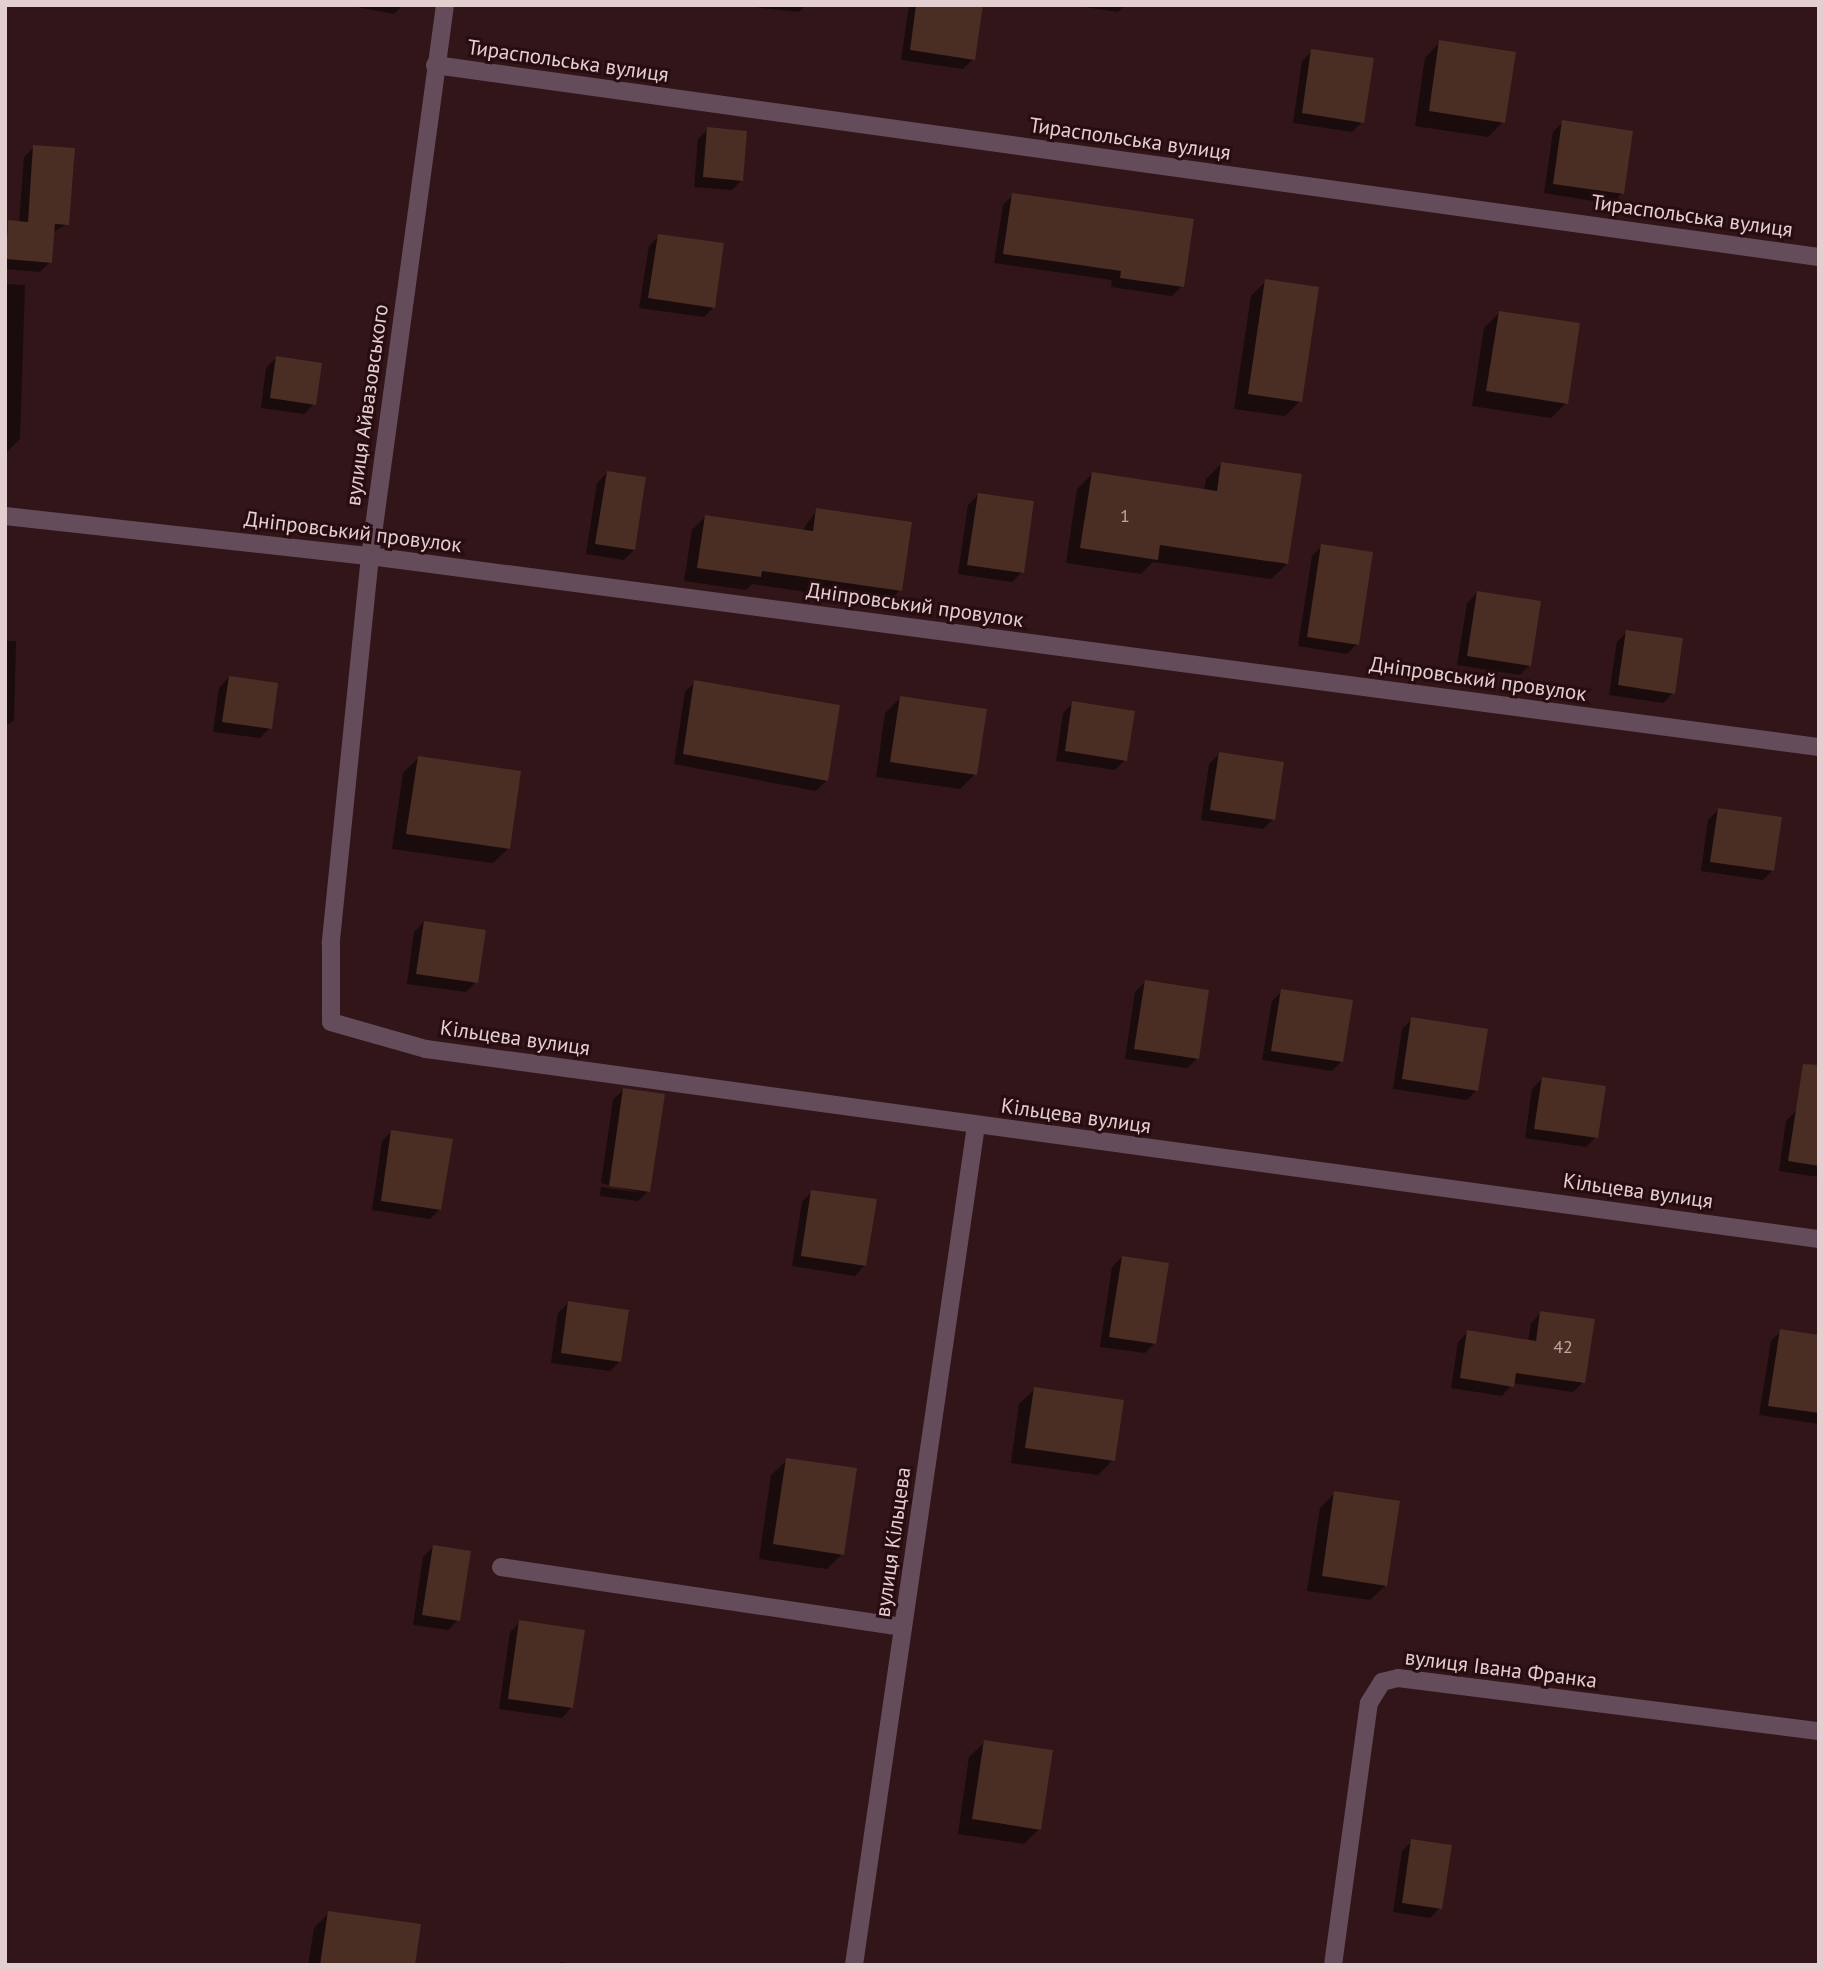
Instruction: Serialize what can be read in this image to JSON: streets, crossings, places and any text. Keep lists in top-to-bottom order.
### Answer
{
  "streets": {
    "street": [
      "Тираспольська вулиця",
      "вулиця Айвазовського",
      "Дніпровський провулок",
      "Кільцева вулиця",
      "вулиця Кільцева",
      "вулиця Івана Франка"
    ]
  },
  "crossings": [
    ["Тираспольська вулиця", "вулиця Айвазовського"],
    ["вулиця Айвазовського", "Дніпровський провулок"],
    ["вулиця Айвазовського", "Кільцева вулиця"],
    ["Кільцева вулиця", "вулиця Кільцева"]
  ],
  "house_numbers": ["1", "42"]
}
